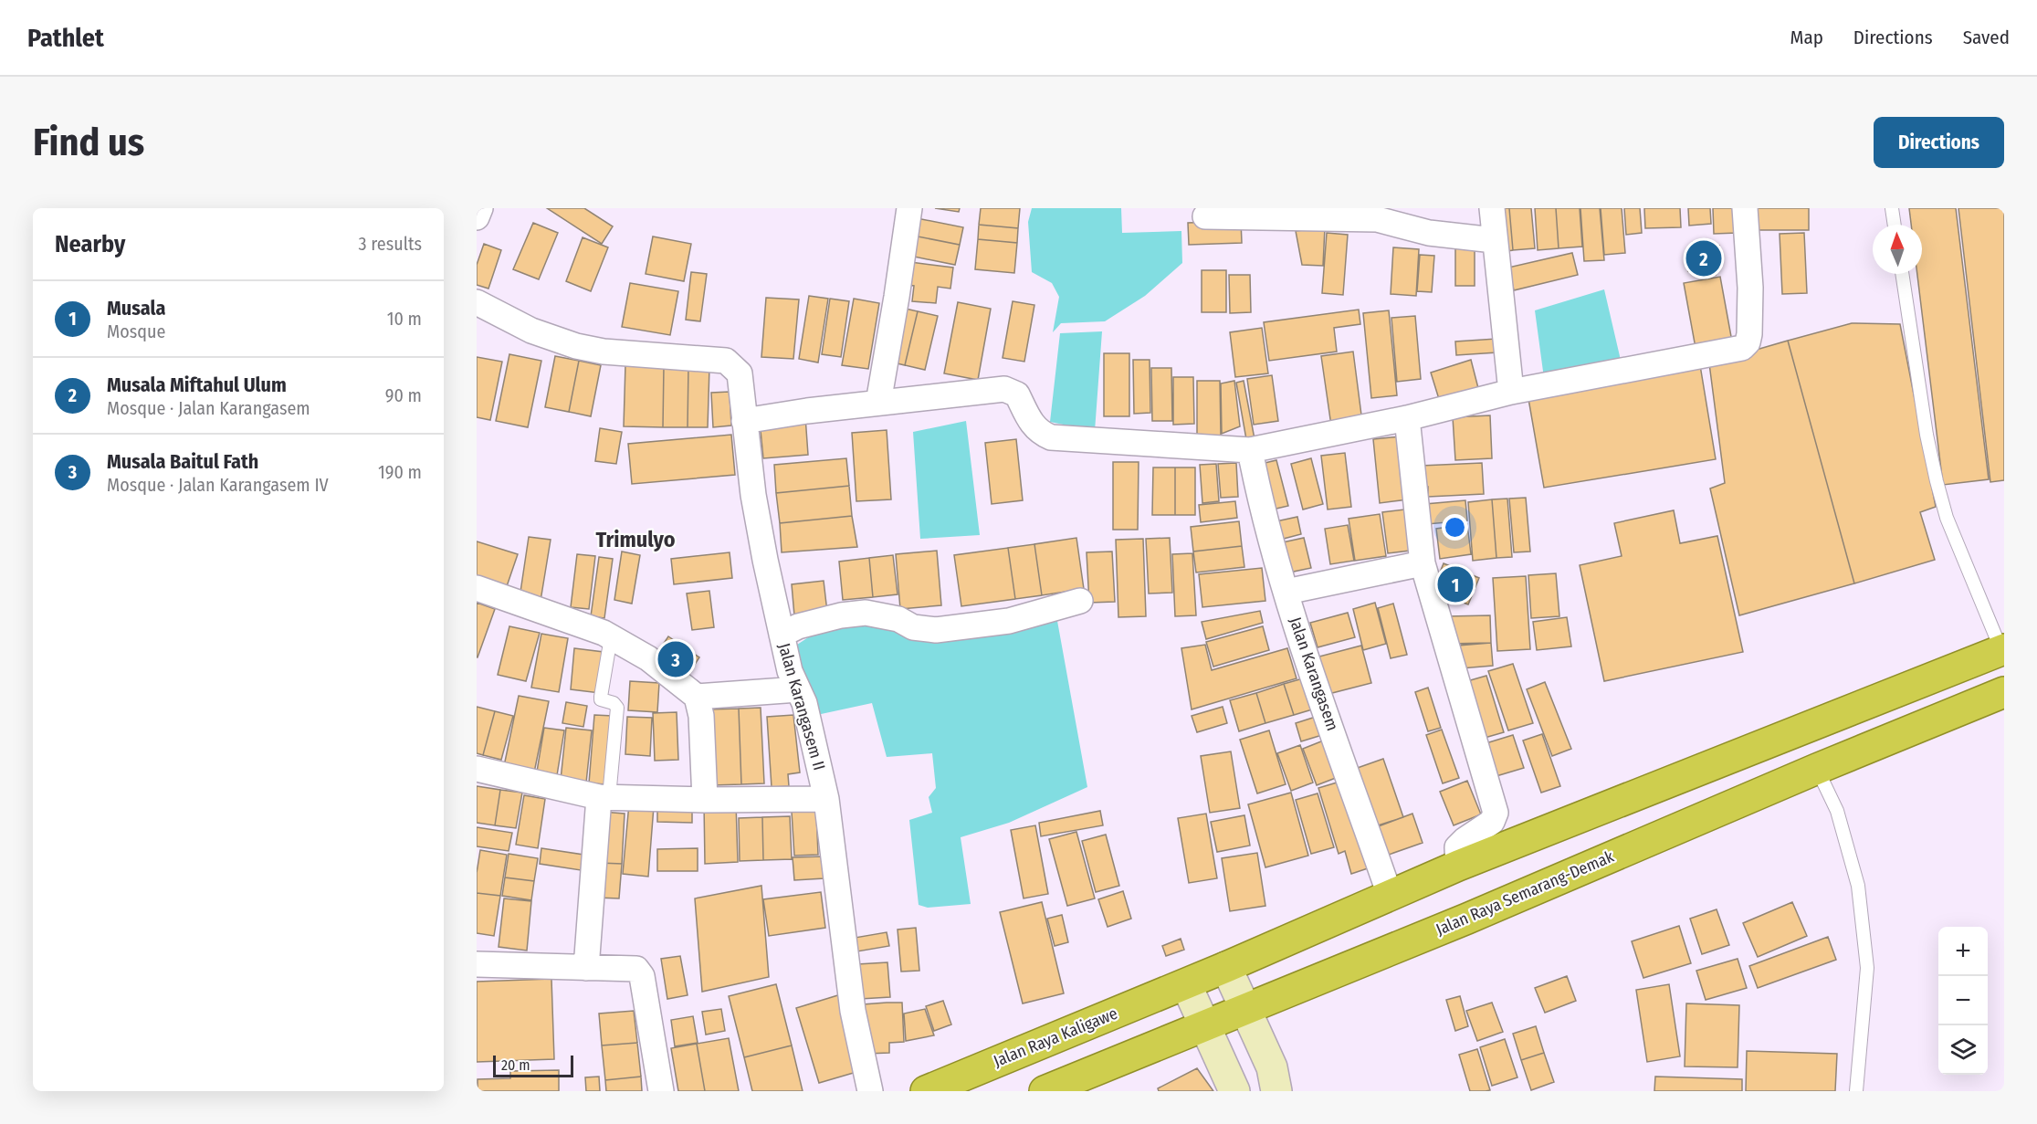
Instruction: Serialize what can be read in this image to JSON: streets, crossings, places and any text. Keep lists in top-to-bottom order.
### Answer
{
  "streets": {
    "highway": ["Jalan Raya Semarang-Demak", "Jalan Raya Kaligawe"],
    "street": ["Jalan Karangasem", "Jalan Karangasem II"]
  },
  "districts": ["Trimulyo"],
  "scale_bar": "20 m",
  "north": "top",
  "page": {
    "header": "Pathlet",
    "nav": ["Map", "Directions", "Saved"],
    "buttons": "Directions",
    "title": "Find us",
    "heading": ["Nearby", "3 results"],
    "pins": ["2", "1", "3"],
    "list": [
      {
        "mark": "1",
        "name": "Musala",
        "note": "Mosque",
        "value": "10 m"
      },
      {
        "mark": "2",
        "name": "Musala Miftahul Ulum",
        "note": "Mosque · Jalan Karangasem",
        "value": "90 m"
      },
      {
        "mark": "3",
        "name": "Musala Baitul Fath",
        "note": "Mosque · Jalan Karangasem IV",
        "value": "190 m"
      }
    ],
    "map_buttons": ["+", "−"],
    "scale": "20 m"
  }
}
